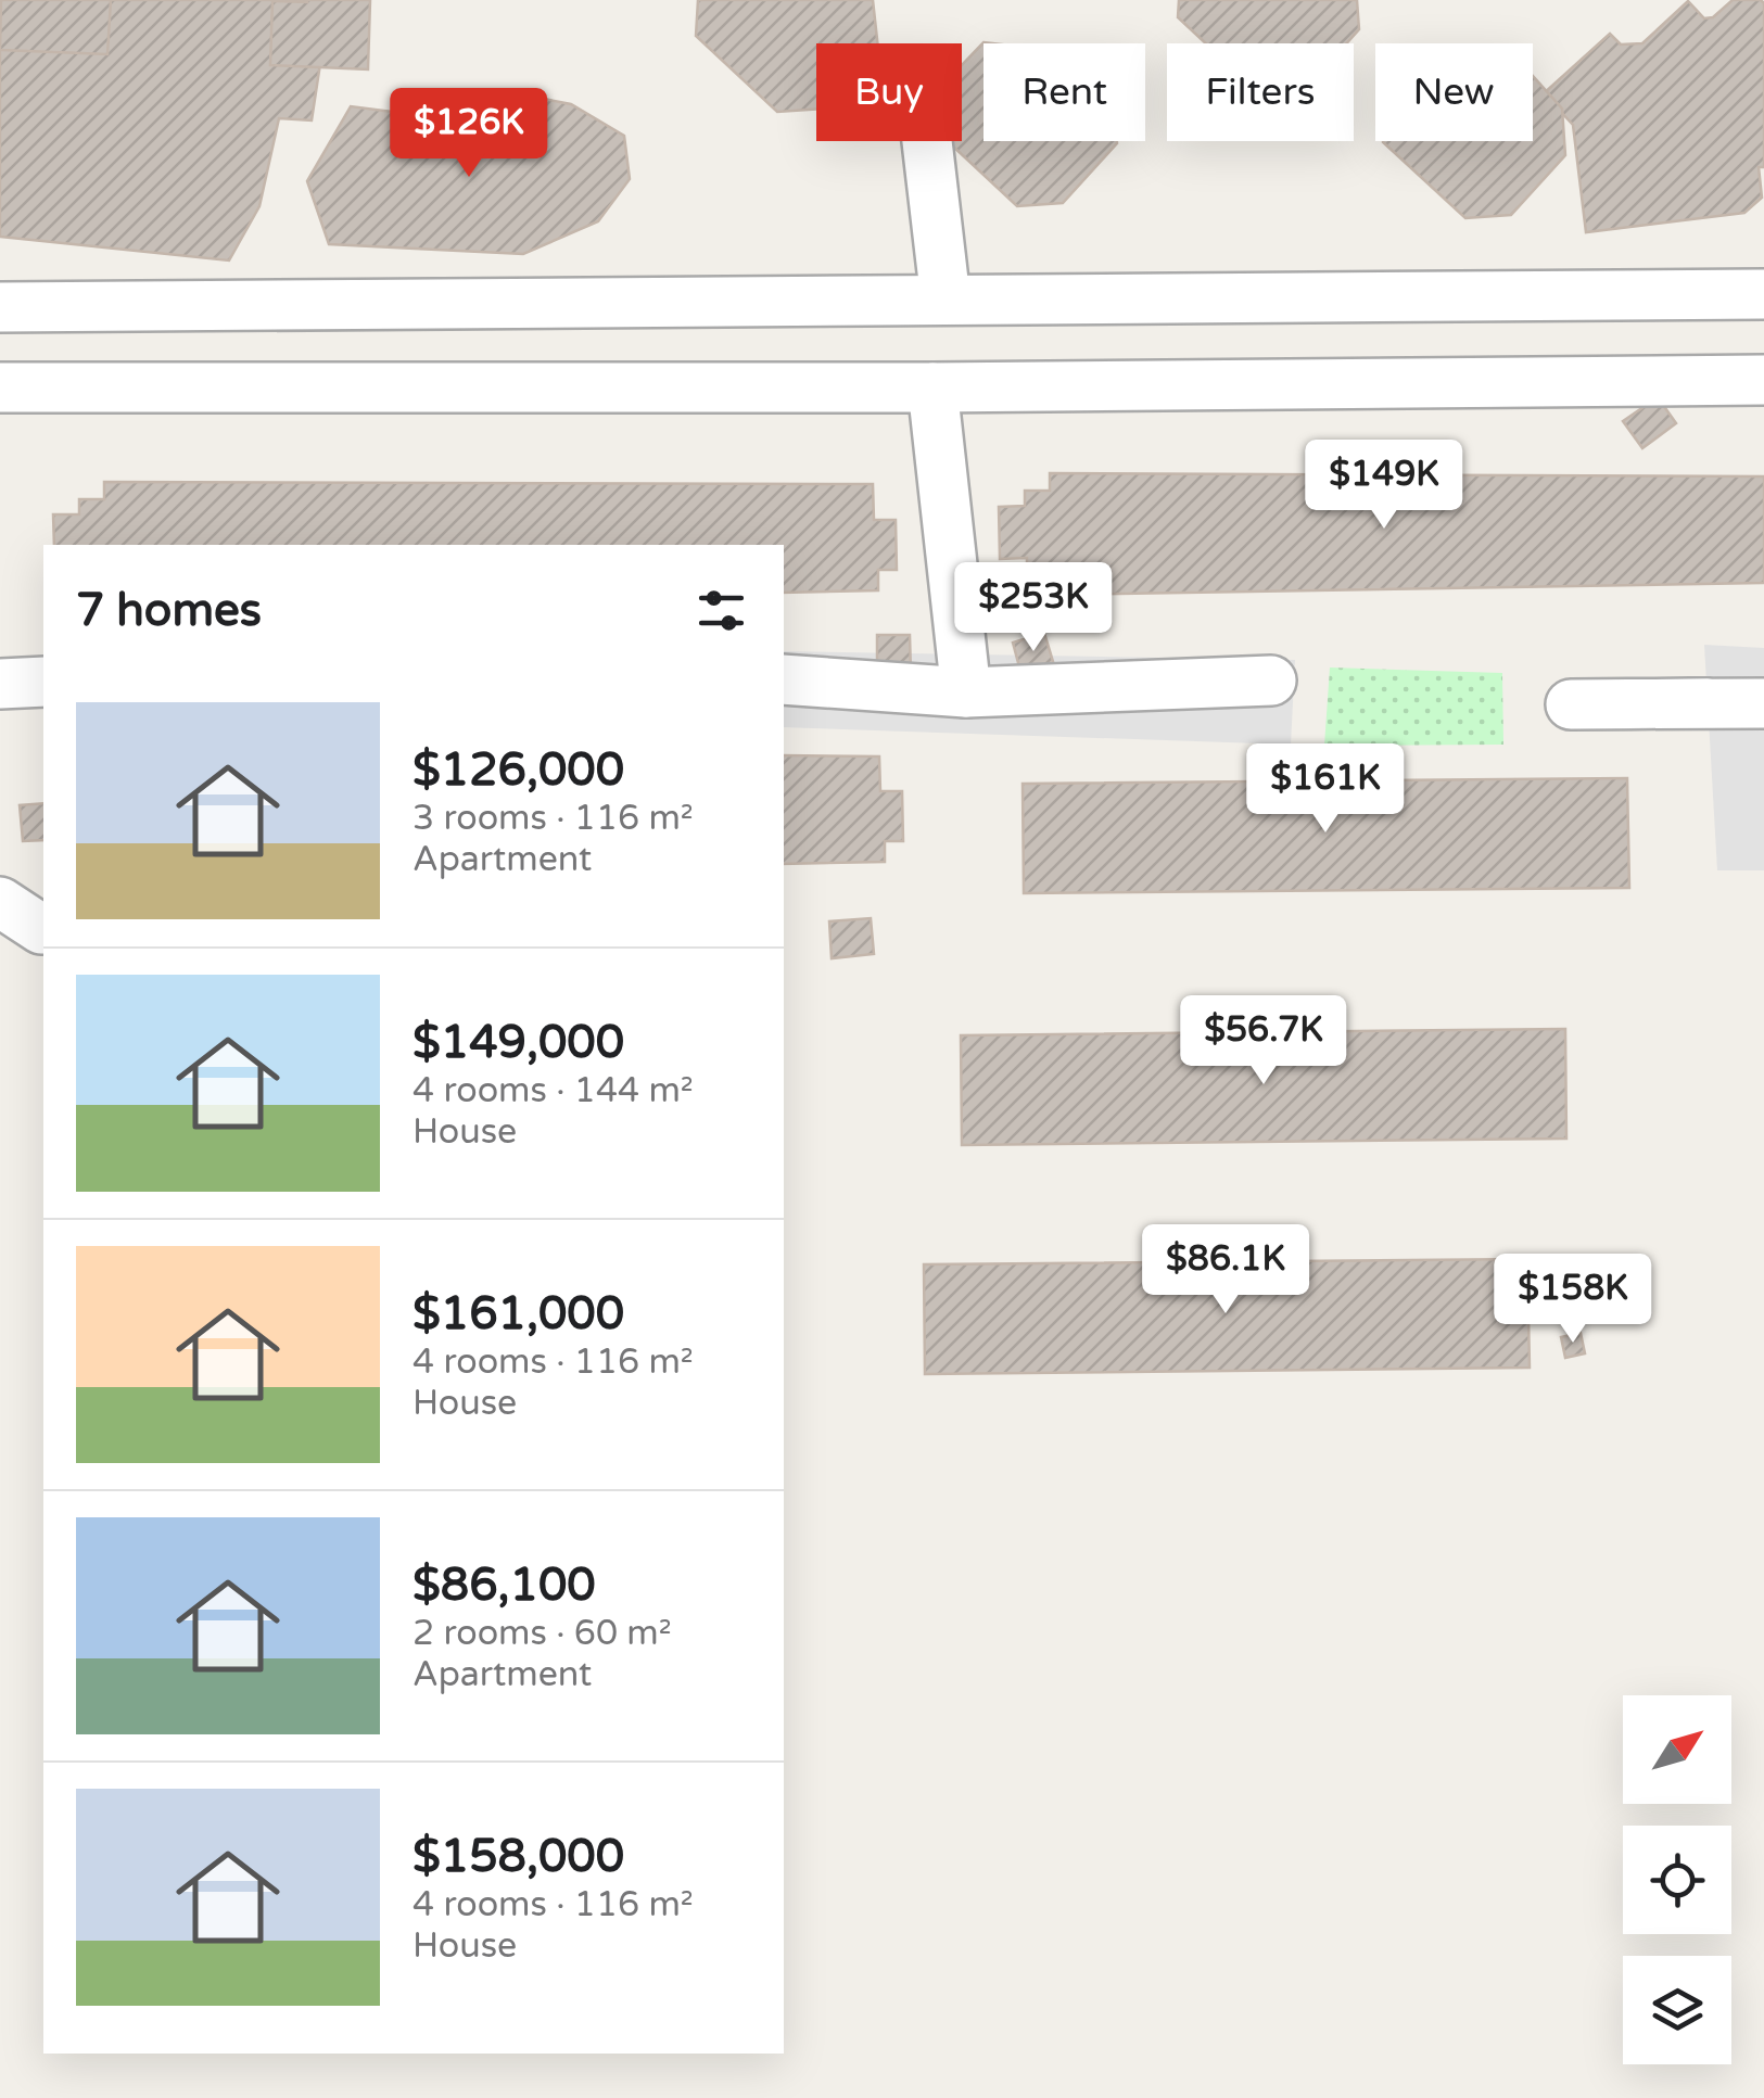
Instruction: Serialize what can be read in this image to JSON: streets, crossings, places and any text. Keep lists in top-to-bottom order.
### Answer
{
  "north": "top right",
  "page": {
    "chip": [
      "Buy",
      "Rent",
      "Filters",
      "New"
    ],
    "price": [
      "$126K",
      "$149K",
      "$253K",
      "$161K",
      "$56.7K",
      "$86.1K",
      "$158K"
    ],
    "heading": "7 homes",
    "list": [
      {
        "name": "$126,000",
        "note": "3 rooms · 116 m² · Apartment"
      },
      {
        "name": "$149,000",
        "note": "4 rooms · 144 m² · House"
      },
      {
        "name": "$161,000",
        "note": "4 rooms · 116 m² · House"
      },
      {
        "name": "$86,100",
        "note": "2 rooms · 60 m² · Apartment"
      },
      {
        "name": "$158,000",
        "note": "4 rooms · 116 m² · House"
      }
    ]
  }
}
